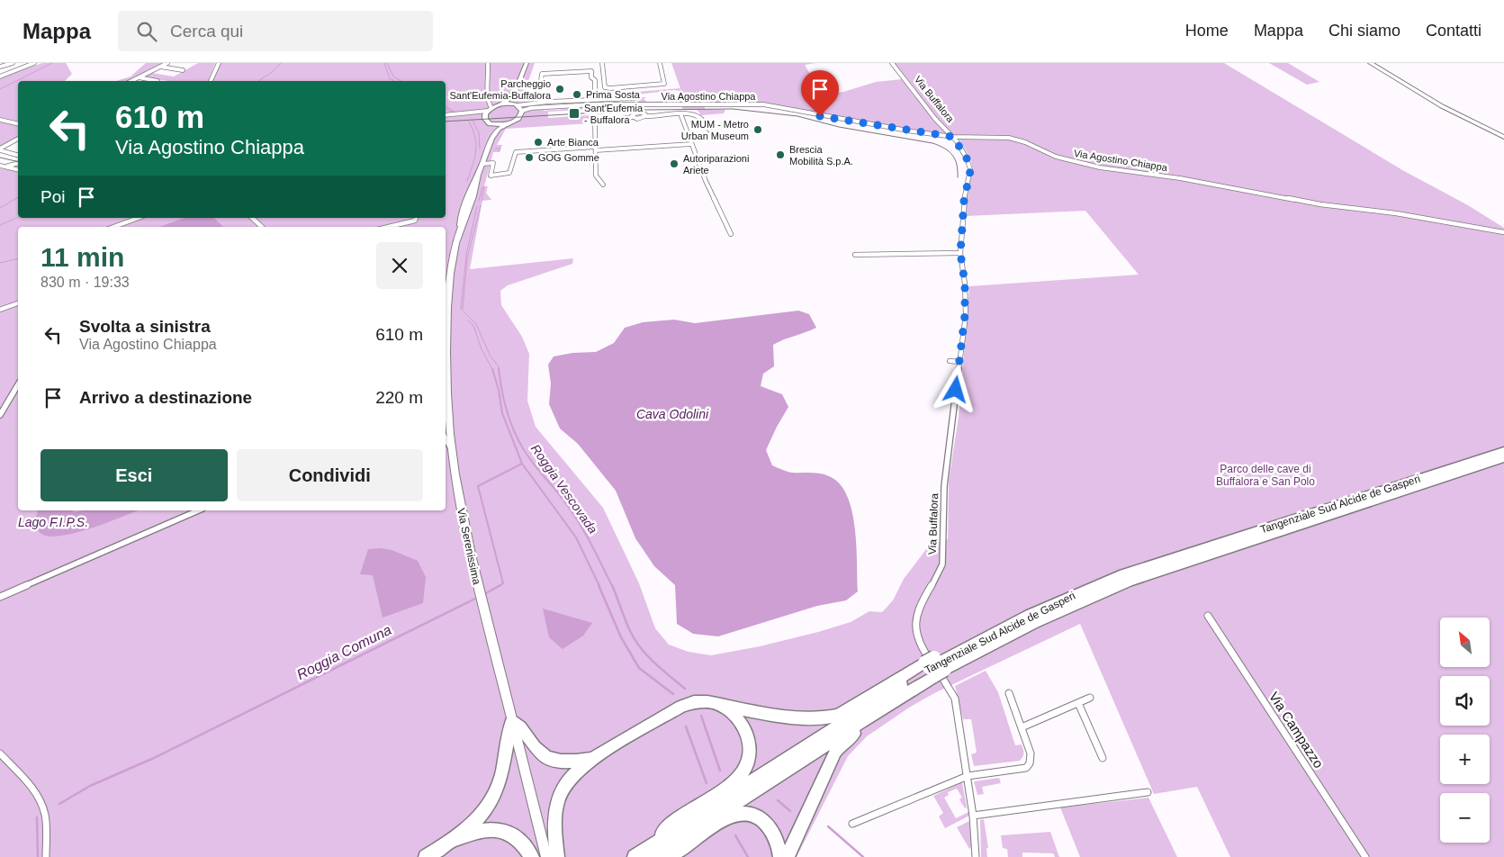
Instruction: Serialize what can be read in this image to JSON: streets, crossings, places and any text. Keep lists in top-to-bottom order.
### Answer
{
  "streets": {
    "highway": ["Tangenziale Sud Alcide de Gasperi"],
    "main road": ["Via Serenissima"],
    "street": ["Via Agostino Chiappa", "Via Buffalora", "Via Campazzo"]
  },
  "crossings": [
    ["Via Agostino Chiappa", "Via Buffalora"]
  ],
  "water": [
    "Cava Odolini",
    "Roggia Vescovada",
    "Lago F.I.P.S.",
    "Roggia Comuna"
  ],
  "parks": ["Parco delle cave di Buffalora e San Polo"],
  "places": {
    "other": [
      "Parcheggio Sant'Eufemia-Buffalora",
      "Prima Sosta",
      "MUM - Metro Urban Museum",
      "Arte Bianca",
      "Brescia Mobilità S.p.A.",
      "GOG Gomme",
      "Autoriparazioni Ariete"
    ],
    "transit": ["Sant'Eufemia - Buffalora"]
  },
  "north": "top left",
  "page": {
    "header": "Mappa",
    "search": "Cerca qui",
    "nav": [
      "Home",
      "Mappa",
      "Chi siamo",
      "Contatti"
    ],
    "turn": ["610 m", "Via Agostino Chiappa"],
    "then": "Poi",
    "heading": ["11 min", "830 m · 19:33"],
    "list": [
      {
        "name": "Svolta a sinistra",
        "note": "Via Agostino Chiappa",
        "value": "610 m"
      },
      {
        "name": "Arrivo a destinazione",
        "value": "220 m"
      }
    ],
    "buttons": ["Esci", "Condividi"],
    "map_buttons": ["+", "−"]
  }
}
